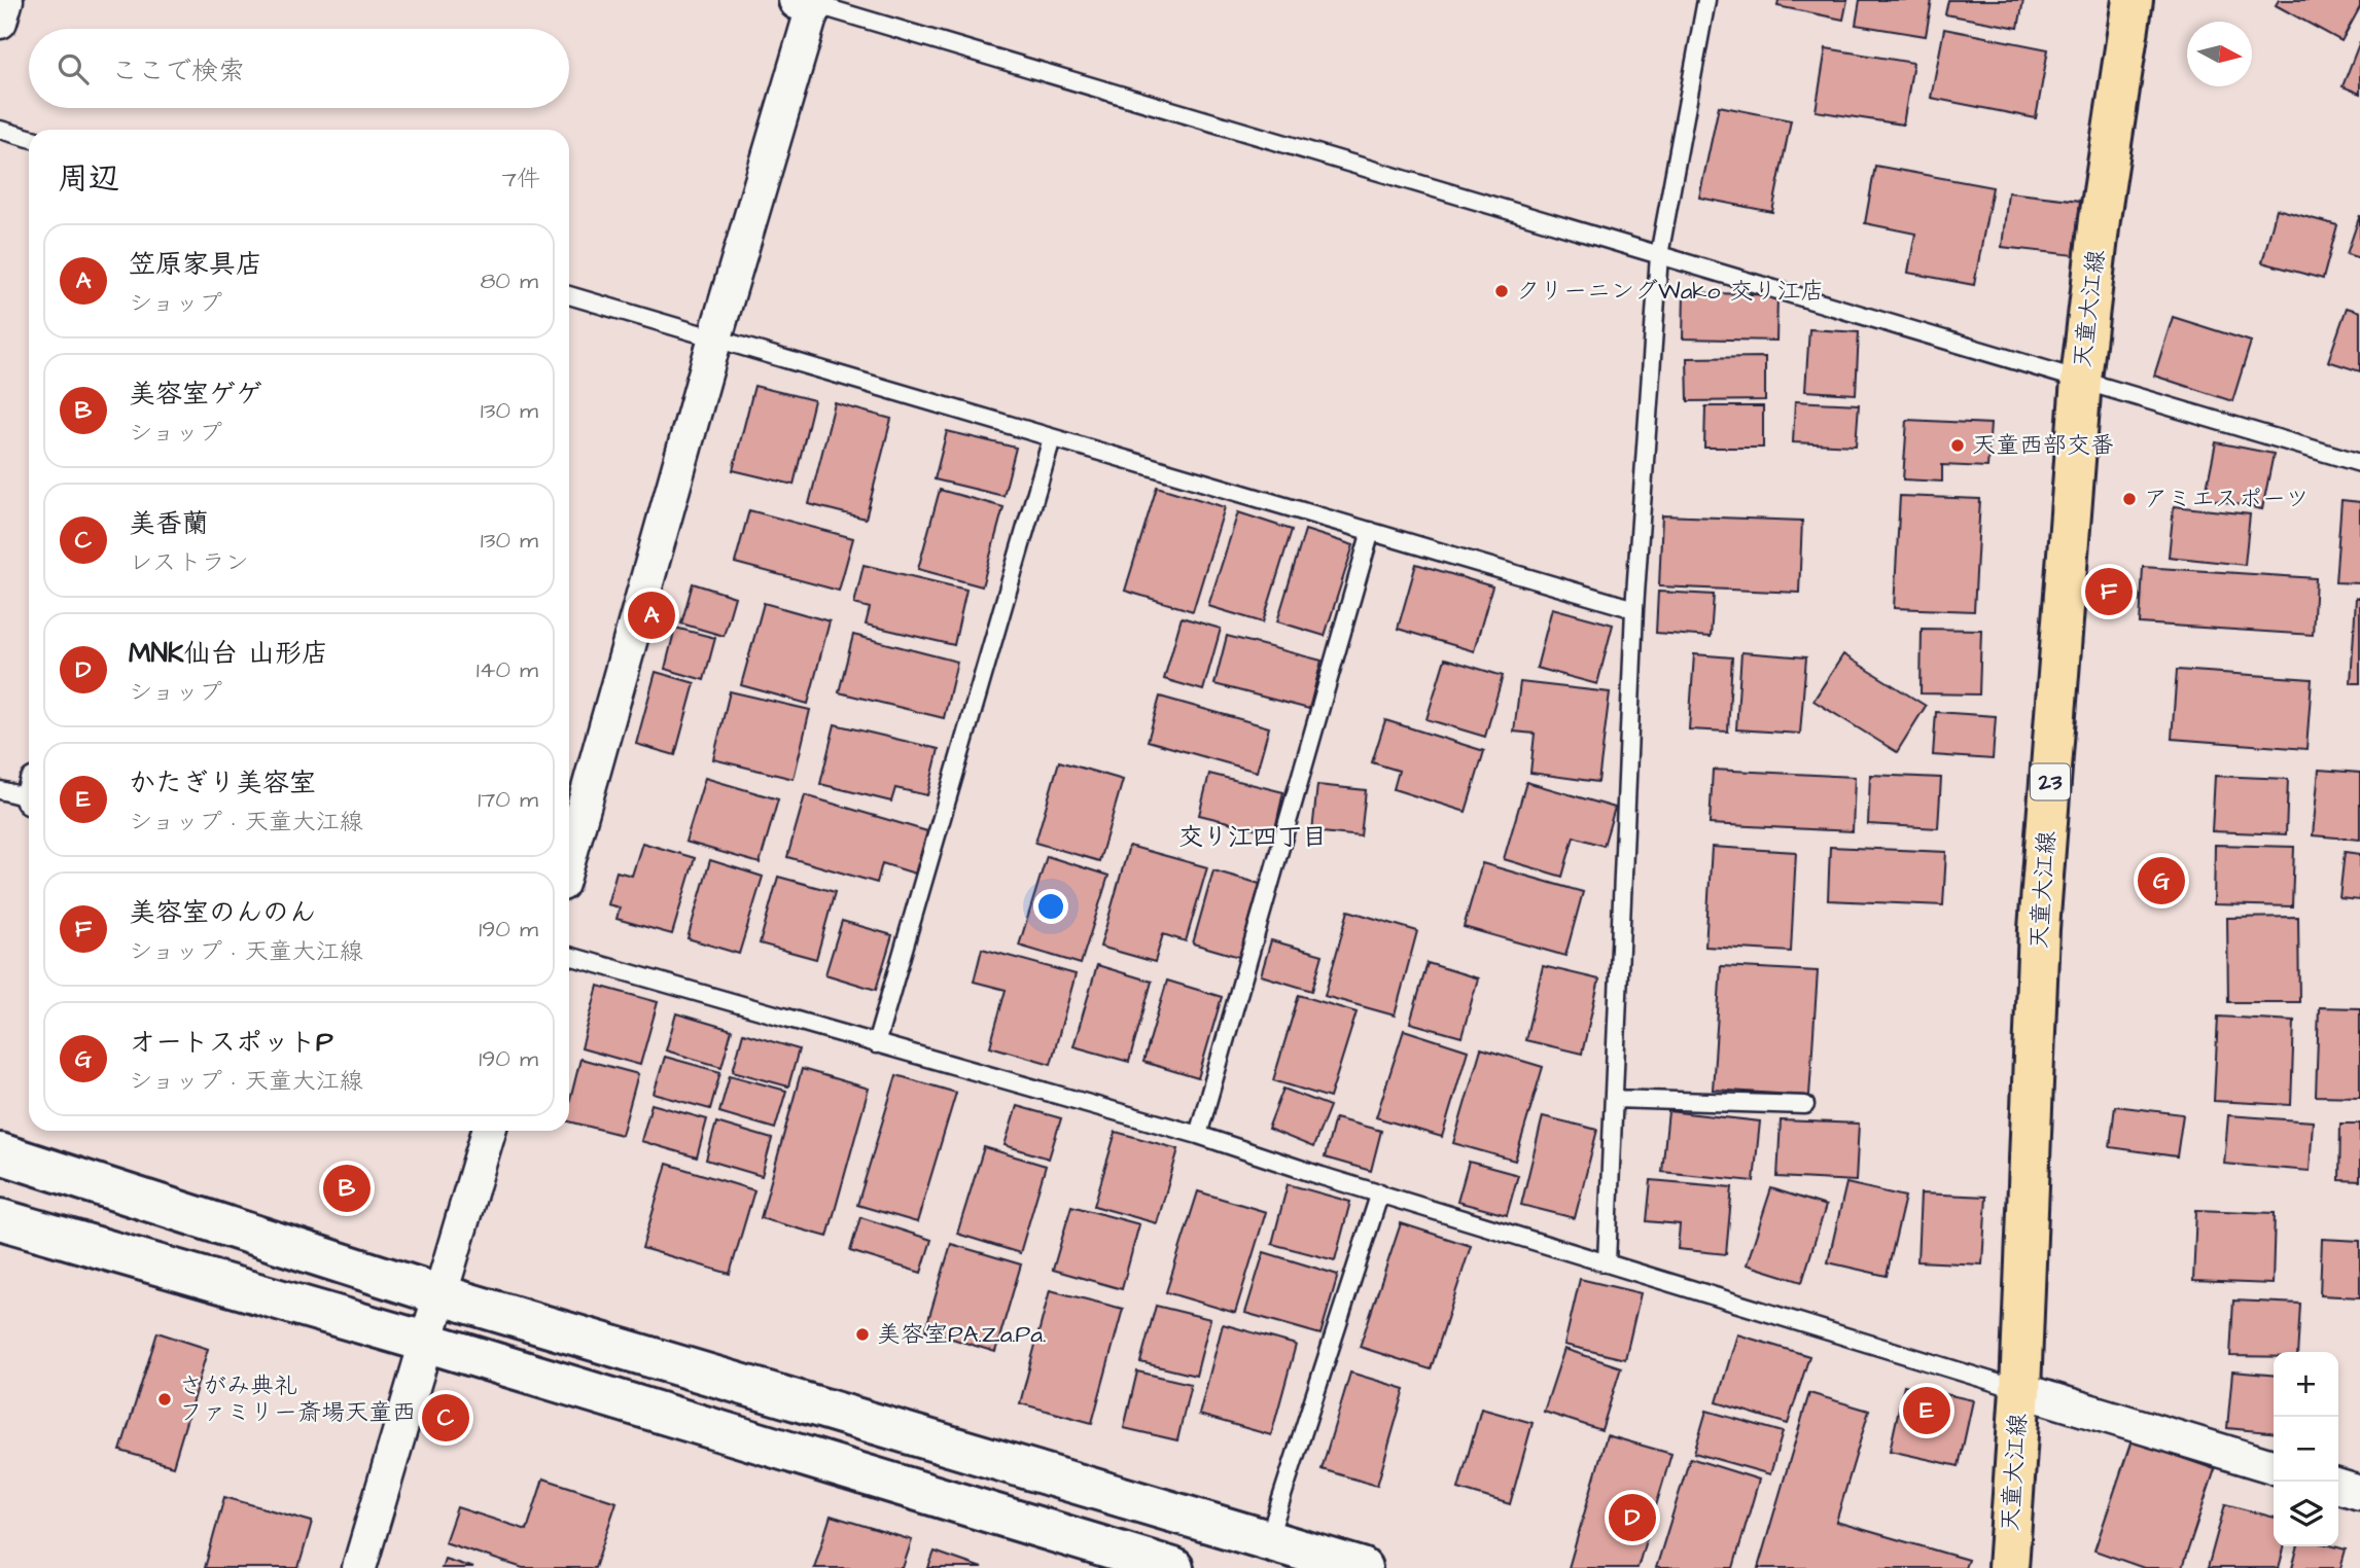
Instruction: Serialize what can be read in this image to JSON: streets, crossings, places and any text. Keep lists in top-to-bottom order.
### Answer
{
  "streets": {
    "main road": ["天童大江線", "23"]
  },
  "districts": ["交り江四丁目"],
  "places": [
    "クリーニングWako 交り江店",
    "天童西部交番",
    "アミエスポーツ",
    "美容室PA.Za.Pa.",
    "さがみ典礼 ファミリー斎場天童西"
  ],
  "north": "right",
  "page": {
    "search": "ここで検索",
    "heading": ["周辺", "7件"],
    "list": [
      {
        "mark": "A",
        "name": "笠原家具店",
        "note": "ショップ",
        "value": "80 m"
      },
      {
        "mark": "B",
        "name": "美容室ゲゲ",
        "note": "ショップ",
        "value": "130 m"
      },
      {
        "mark": "C",
        "name": "美香蘭",
        "note": "レストラン",
        "value": "130 m"
      },
      {
        "mark": "D",
        "name": "MNK仙台 山形店",
        "note": "ショップ",
        "value": "140 m"
      },
      {
        "mark": "E",
        "name": "かたぎり美容室",
        "note": "ショップ · 天童大江線",
        "value": "170 m"
      },
      {
        "mark": "F",
        "name": "美容室のんのん",
        "note": "ショップ · 天童大江線",
        "value": "190 m"
      },
      {
        "mark": "G",
        "name": "オートスポットP",
        "note": "ショップ · 天童大江線",
        "value": "190 m"
      }
    ],
    "pins": [
      "F",
      "A",
      "G",
      "B",
      "E",
      "C",
      "D"
    ],
    "map_buttons": ["+", "−"]
  }
}
